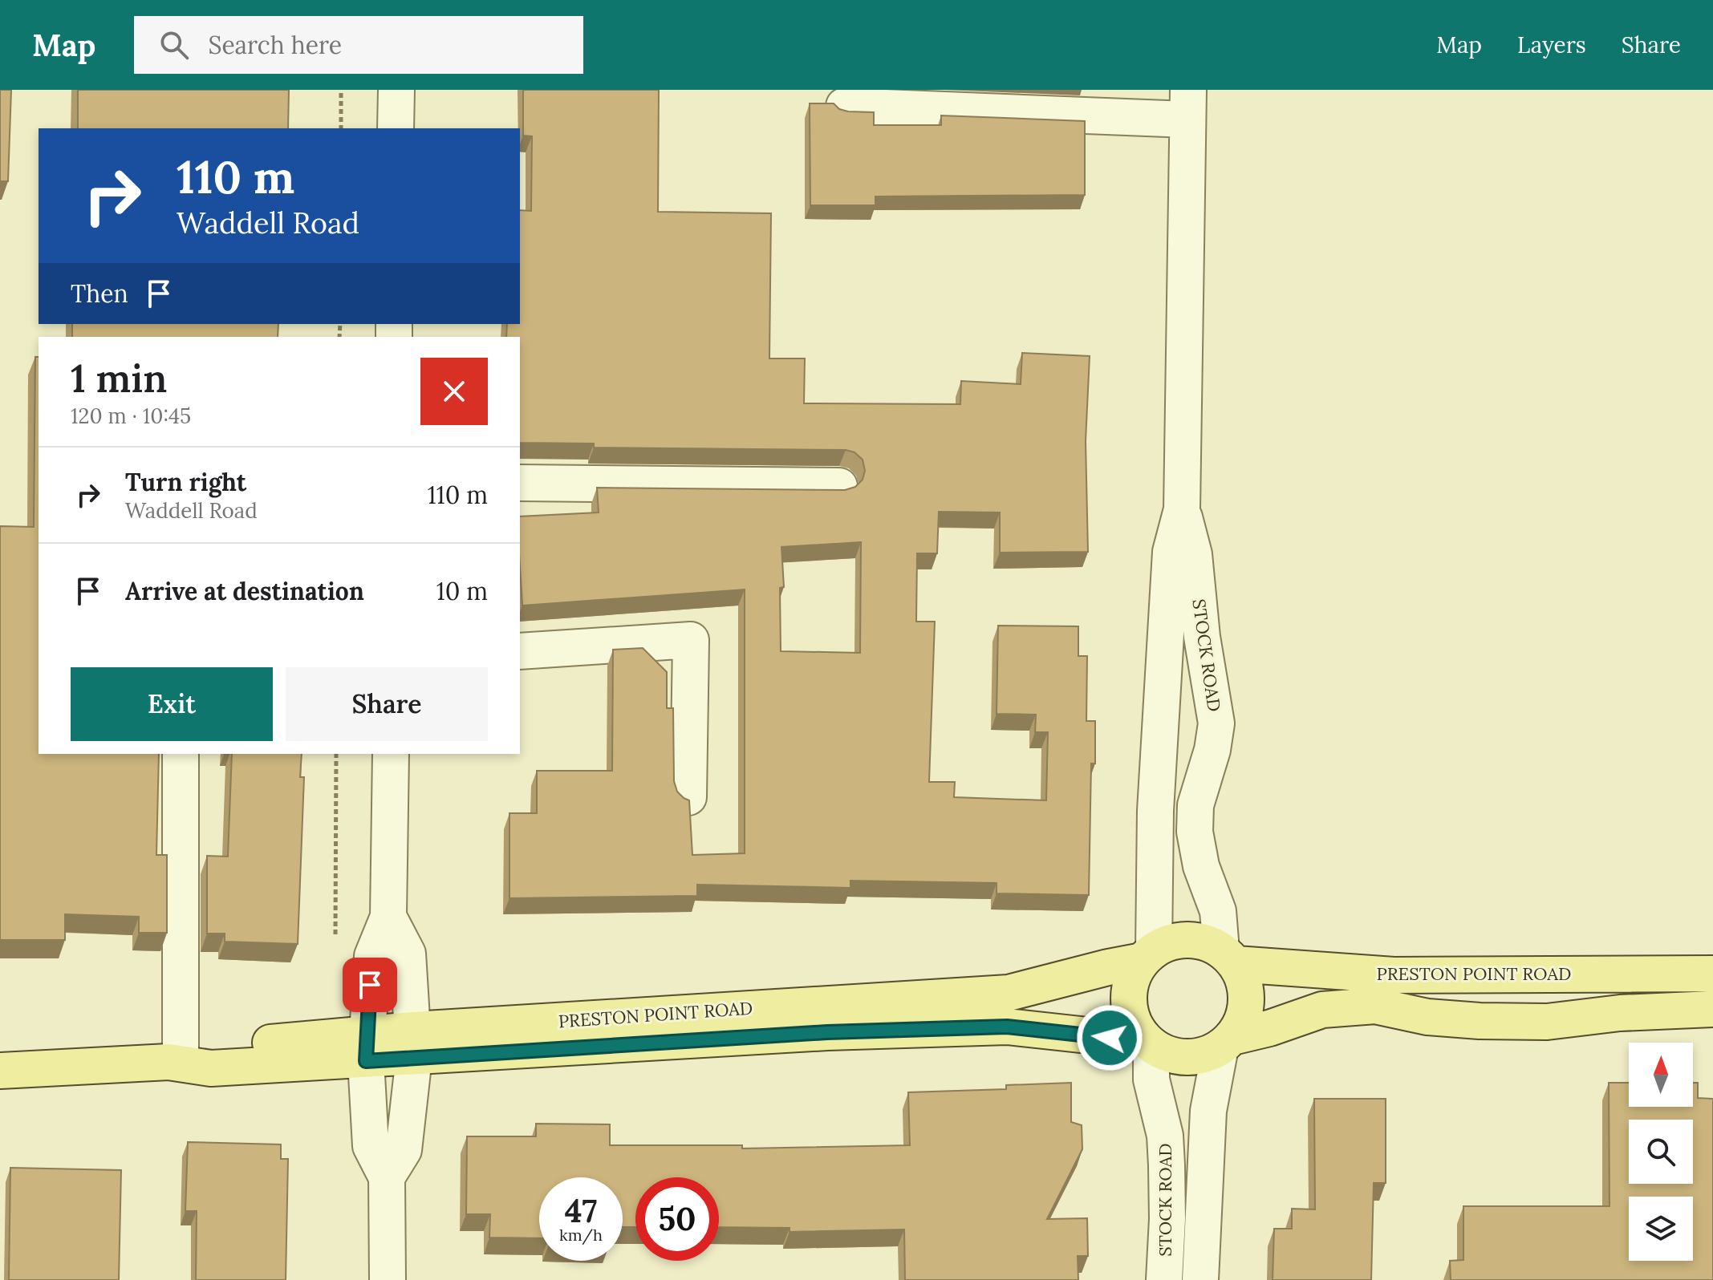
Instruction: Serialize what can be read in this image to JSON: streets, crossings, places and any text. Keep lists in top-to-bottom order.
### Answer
{
  "streets": {
    "main road": ["STOCK ROAD", "PRESTON POINT ROAD"]
  },
  "crossings": [
    ["STOCK ROAD", "PRESTON POINT ROAD"]
  ],
  "north": "top",
  "page": {
    "header": "Map",
    "search": "Search here",
    "nav": ["Map", "Layers", "Share"],
    "turn": ["110 m", "Waddell Road"],
    "then": "Then",
    "heading": ["1 min", "120 m · 10:45"],
    "list": [
      {
        "name": "Turn right",
        "note": "Waddell Road",
        "value": "110 m"
      },
      {
        "name": "Arrive at destination",
        "value": "10 m"
      }
    ],
    "buttons": ["Exit", "Share"],
    "speed": "47 km/h",
    "limit": "50"
  }
}
